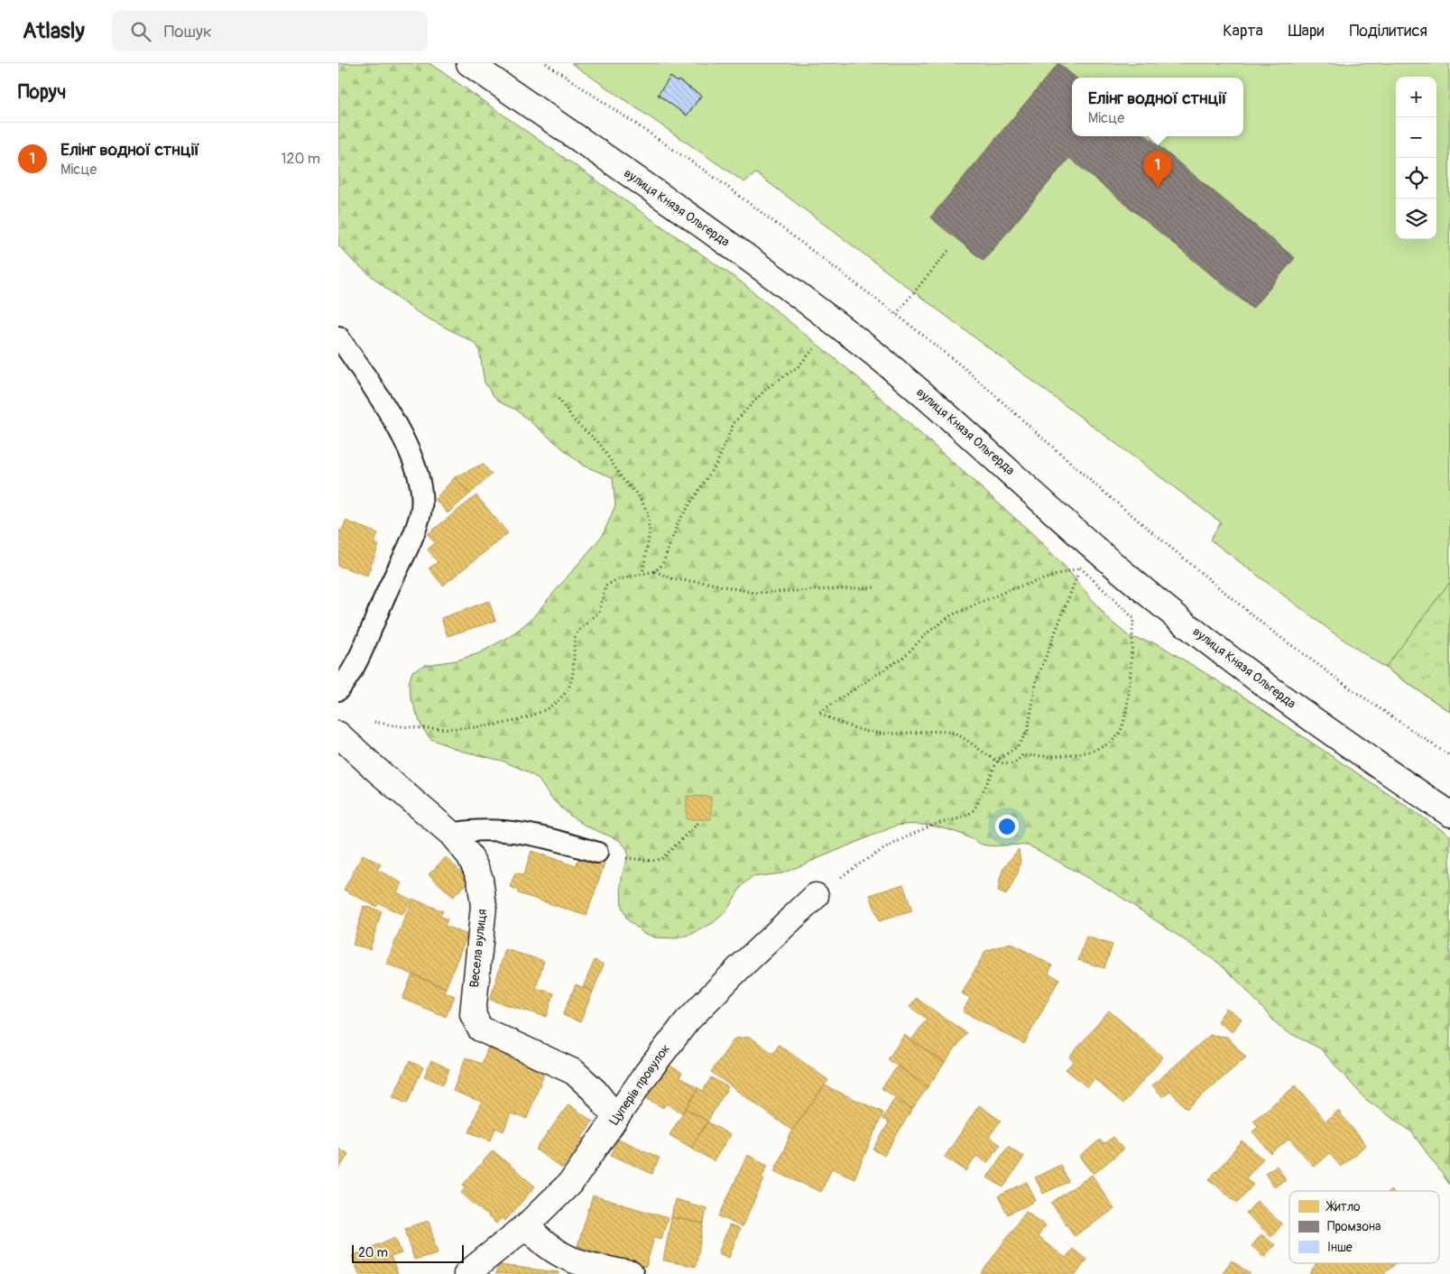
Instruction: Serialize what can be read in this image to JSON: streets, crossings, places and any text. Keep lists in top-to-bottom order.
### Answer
{
  "streets": {
    "street": ["вулиця Князя Ольгерда", "Весела вулиця", "Цуперів провулок"]
  },
  "crossings": [
    ["Весела вулиця", "Цуперів провулок"]
  ],
  "legend": ["Житло", "Промзона", "Інше"],
  "scale_bar": "20 m",
  "page": {
    "header": "Atlasly",
    "search": "Пошук",
    "nav": ["Карта", "Шари", "Поділитися"],
    "heading": "Поруч",
    "map_buttons": ["+", "−"],
    "popup": ["Елінг водної стнції", "Місце"],
    "list": [
      {
        "mark": "1",
        "name": "Елінг водної стнції",
        "note": "Місце",
        "value": "120 m"
      }
    ],
    "pins": "1",
    "scale": "20 m"
  }
}
